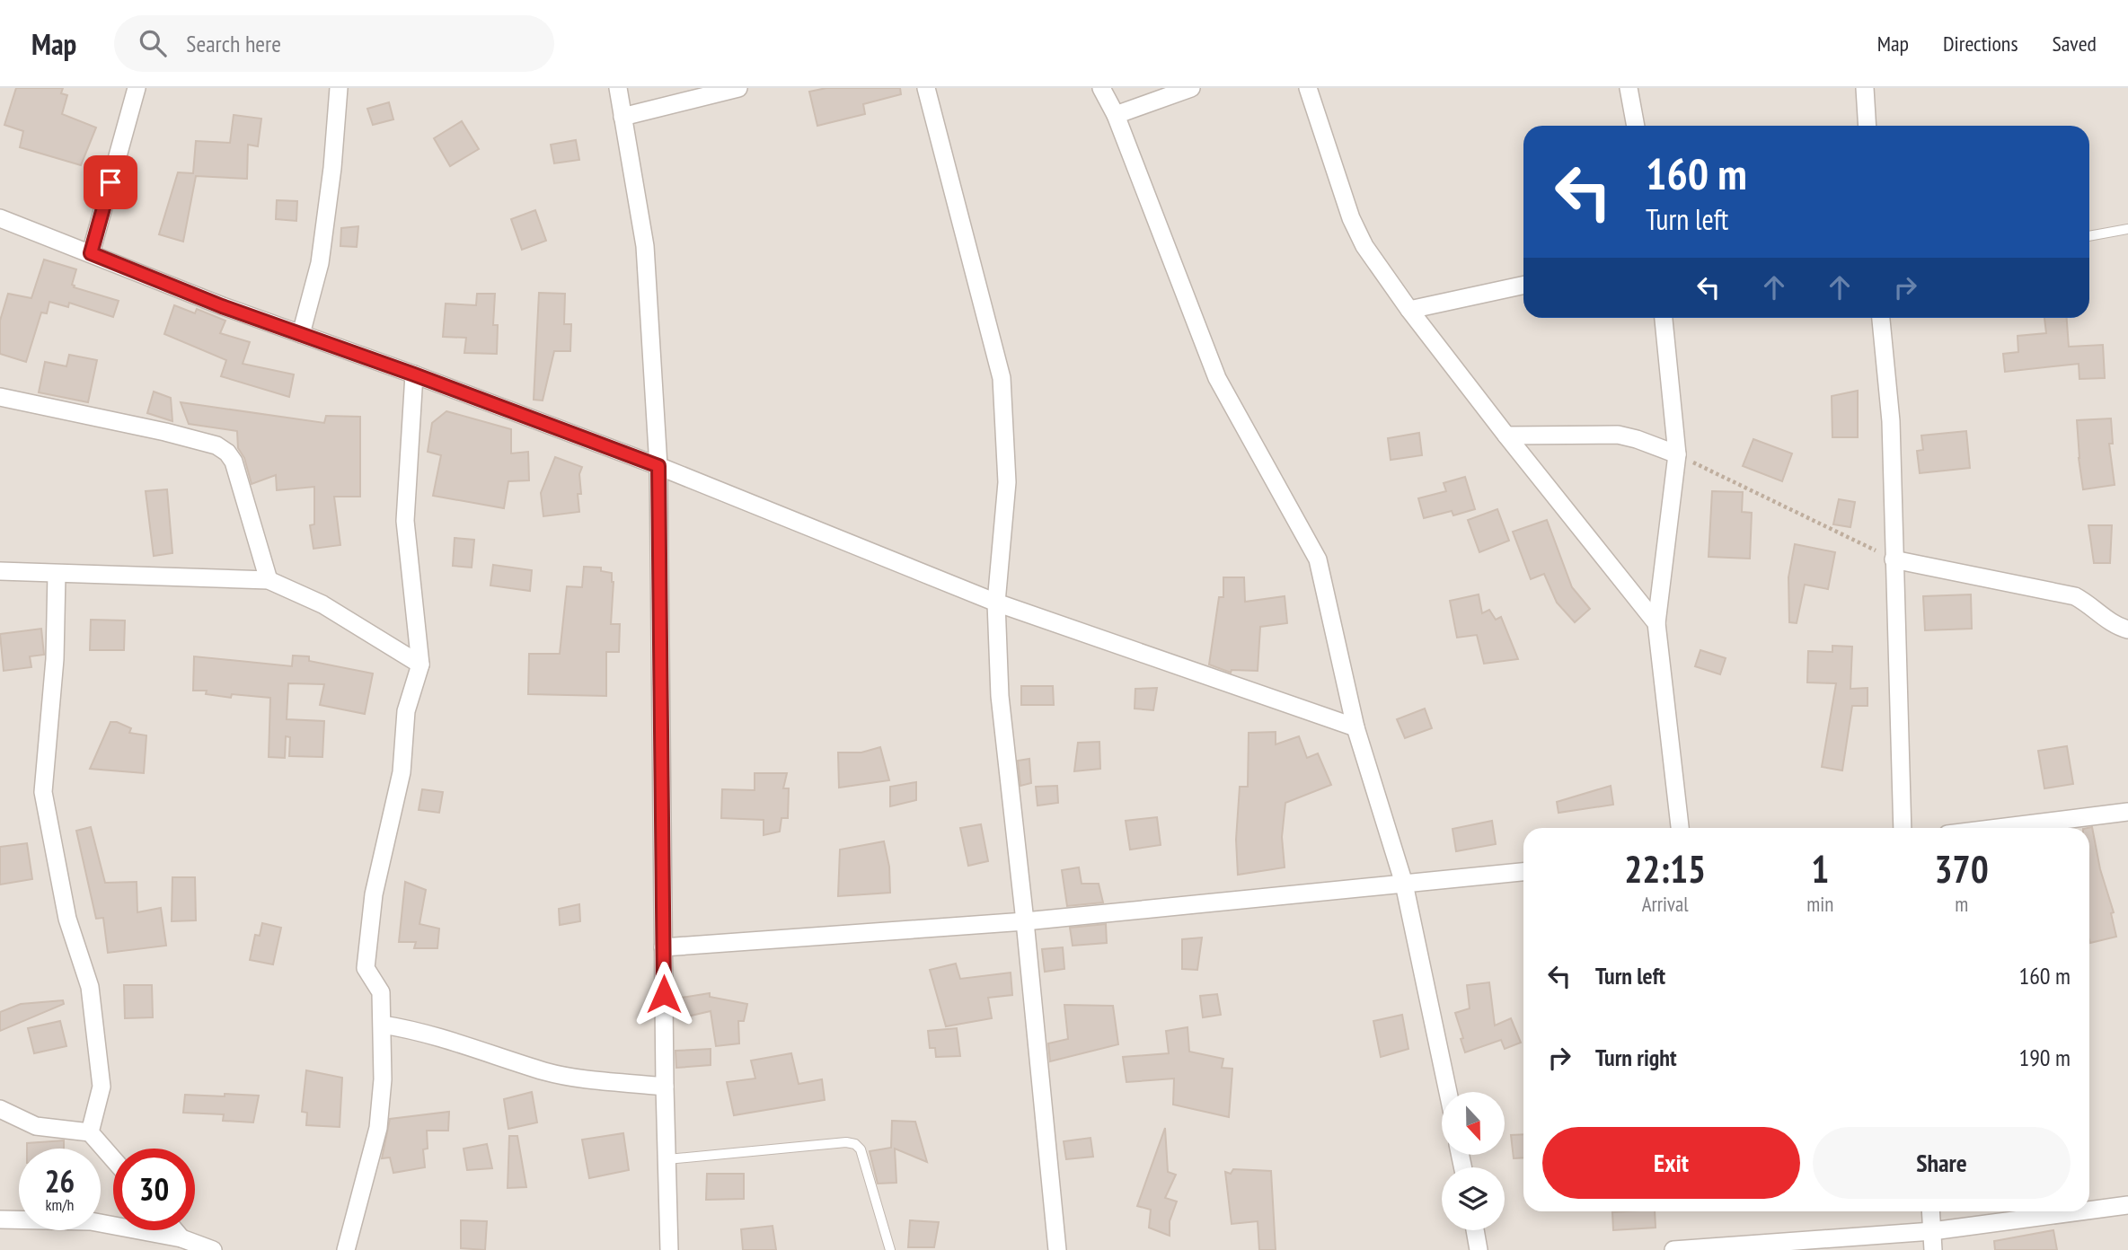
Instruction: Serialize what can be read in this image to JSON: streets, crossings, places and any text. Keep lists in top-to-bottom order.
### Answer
{
  "north": "bottom",
  "page": {
    "header": "Map",
    "search": "Search here",
    "nav": ["Map", "Directions", "Saved"],
    "turn": ["160 m", "Turn left"],
    "eta": [
      "22:15",
      "Arrival",
      "1",
      "min",
      "370",
      "m"
    ],
    "list": [
      {
        "name": "Turn left",
        "value": "160 m"
      },
      {
        "name": "Turn right",
        "value": "190 m"
      }
    ],
    "buttons": ["Exit", "Share"],
    "speed": "26 km/h",
    "limit": "30"
  }
}
